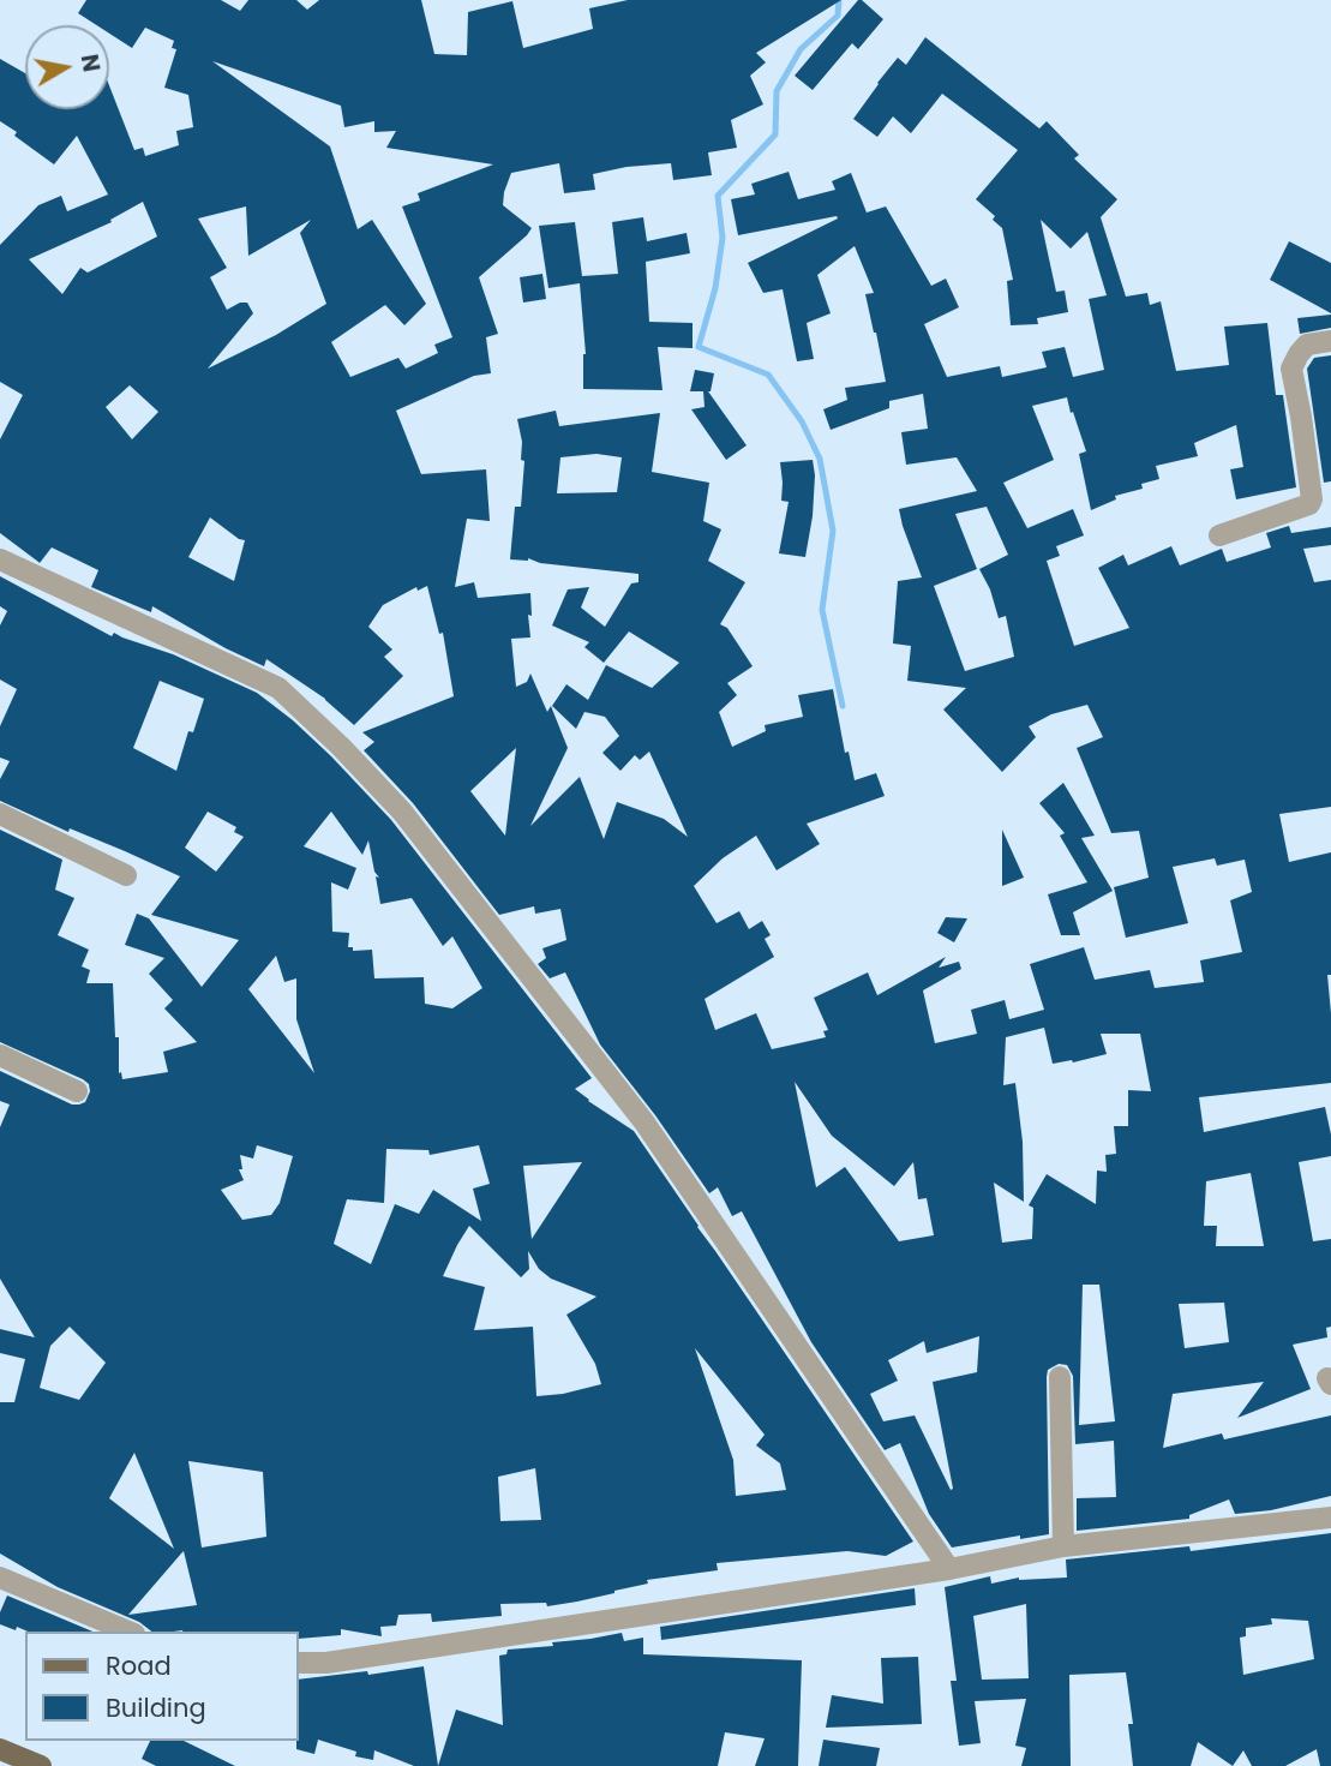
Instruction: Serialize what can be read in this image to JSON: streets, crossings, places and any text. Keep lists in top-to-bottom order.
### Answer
{
  "legend": ["Road", "Building"],
  "north": "right"
}
